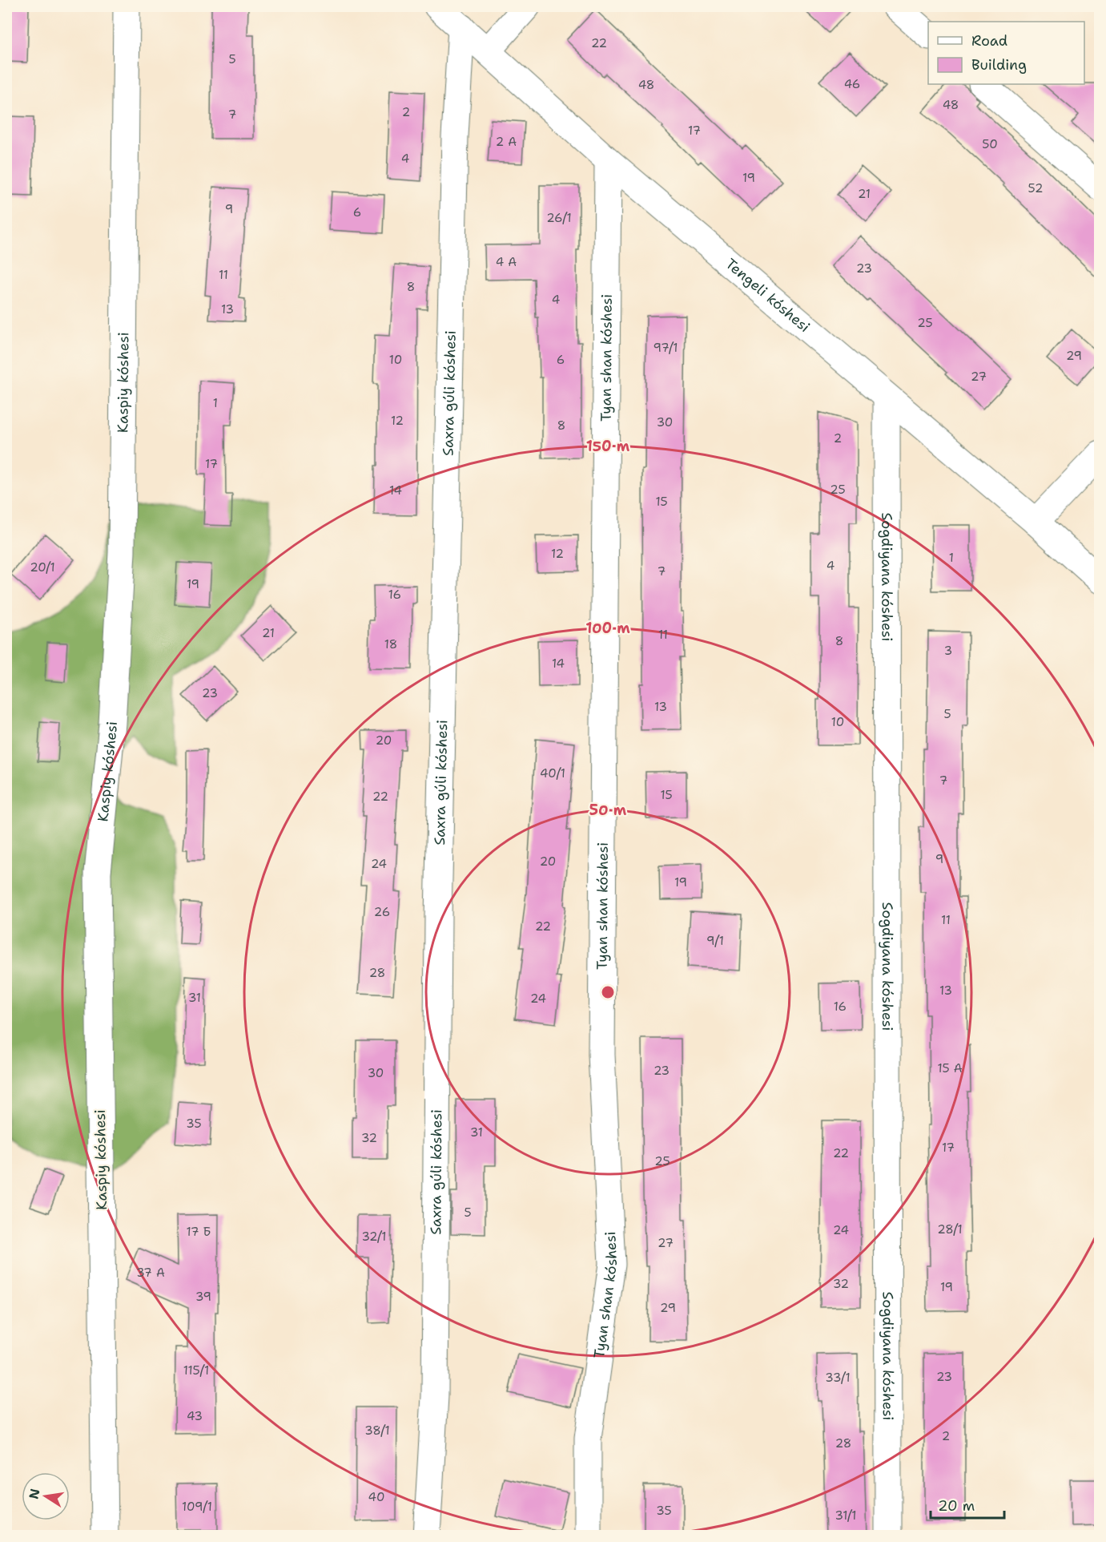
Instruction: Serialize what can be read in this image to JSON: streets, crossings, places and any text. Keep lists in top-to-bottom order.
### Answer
{
  "streets": {
    "street": [
      "Tengeli kóshesi",
      "Tyan shan kóshesi",
      "Kaspiy kóshesi",
      "Saxra gúli kóshesi",
      "Sogdiyana kóshesi"
    ]
  },
  "crossings": [
    ["Tengeli kóshesi", "Tyan shan kóshesi"],
    ["Tengeli kóshesi", "Saxra gúli kóshesi"],
    ["Tengeli kóshesi", "Sogdiyana kóshesi"]
  ],
  "house_numbers": [
    "22",
    "5",
    "46",
    "48",
    "48",
    "2",
    "7",
    "17",
    "2 А",
    "50",
    "4",
    "19",
    "52",
    "21",
    "9",
    "6",
    "26/1",
    "4 А",
    "23",
    "11",
    "8",
    "4",
    "13",
    "25",
    "97/1",
    "29",
    "10",
    "6",
    "27",
    "1",
    "12",
    "30",
    "8",
    "2",
    "17",
    "25",
    "14",
    "15",
    "12",
    "1",
    "4",
    "20/1",
    "7",
    "19",
    "16",
    "21",
    "11",
    "8",
    "18",
    "3",
    "14",
    "23",
    "13",
    "5",
    "10",
    "20",
    "40/1",
    "7",
    "15",
    "22",
    "9",
    "20",
    "24",
    "19",
    "26",
    "11",
    "22",
    "9/1",
    "28",
    "13",
    "31",
    "24",
    "16",
    "15 А",
    "23",
    "30",
    "35",
    "31",
    "32",
    "17",
    "22",
    "25",
    "5",
    "28/1",
    "24",
    "17 Б",
    "32/1",
    "27",
    "37 А",
    "32",
    "19",
    "39",
    "29",
    "115/1",
    "23",
    "33/1",
    "43",
    "38/1",
    "2",
    "28",
    "40",
    "109/1",
    "35",
    "31/1"
  ],
  "legend": ["Road", "Building"],
  "scale_bar": "20 m",
  "north": "left",
  "rings": ["150 m", "100 m", "50 m"]
}
